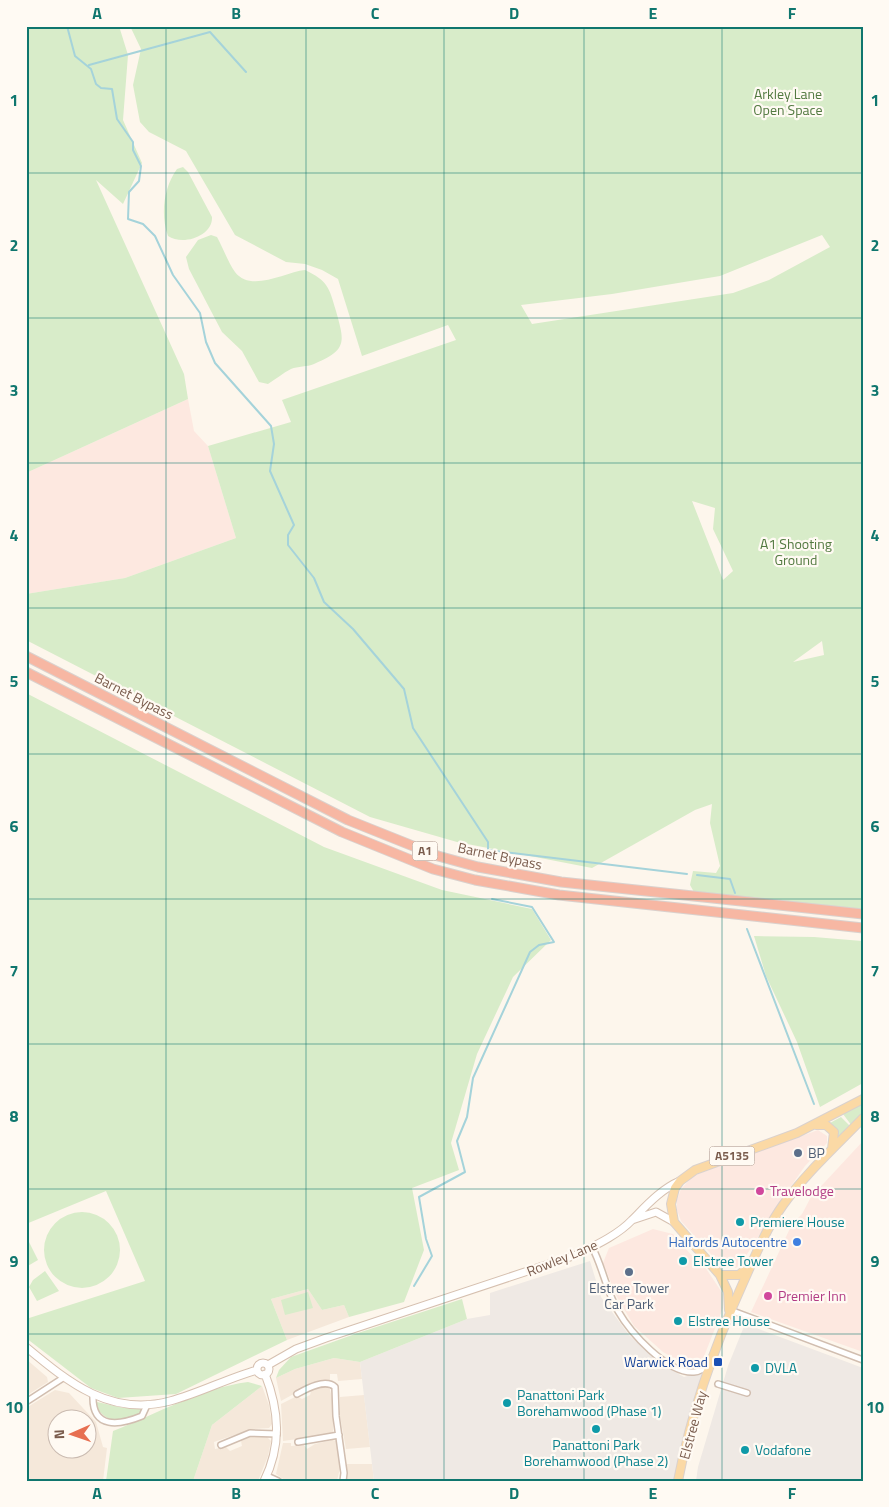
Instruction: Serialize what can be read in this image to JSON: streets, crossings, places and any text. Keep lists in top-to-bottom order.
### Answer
{
  "streets": {
    "highway": ["Barnet Bypass", "A1"],
    "main road": ["A5135", "Rowley Lane", "Elstree Way"]
  },
  "crossings": [
    ["Rowley Lane", "Elstree Way"]
  ],
  "parks": ["Arkley Lane Open Space", "A1 Shooting Ground"],
  "places": {
    "other": [
      "BP",
      "Travelodge",
      "Premiere House",
      "Halfords Autocentre",
      "Elstree Tower",
      "Elstree Tower Car Park",
      "Premier Inn",
      "Elstree House",
      "DVLA",
      "Panattoni Park Borehamwood (Phase 1)",
      "Panattoni Park Borehamwood (Phase 2)",
      "Vodafone"
    ],
    "transit": ["Warwick Road"]
  },
  "north": "left",
  "grid": {
    "columns": [
      "A",
      "B",
      "C",
      "D",
      "E",
      "F"
    ],
    "rows": [
      "1",
      "2",
      "3",
      "4",
      "5",
      "6",
      "7",
      "8",
      "9",
      "10"
    ]
  }
}
